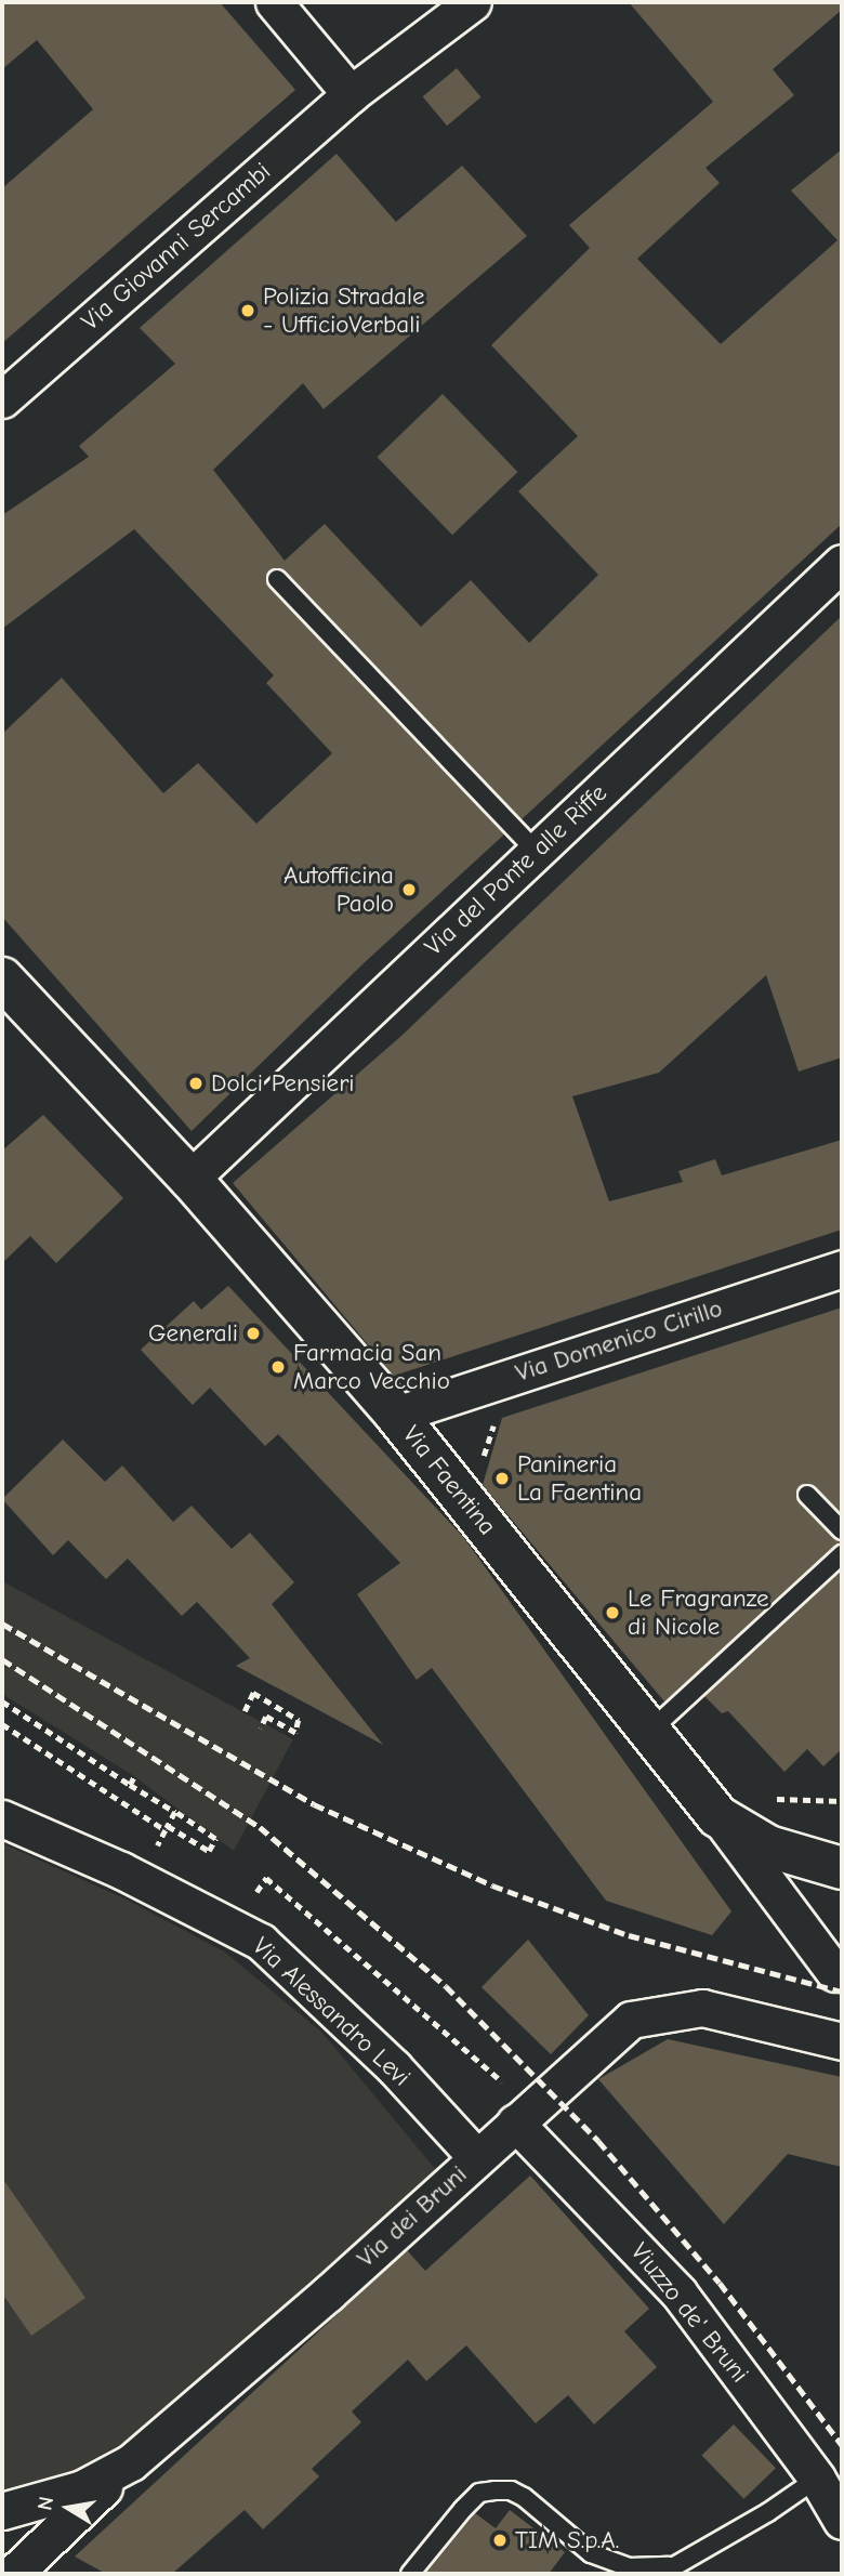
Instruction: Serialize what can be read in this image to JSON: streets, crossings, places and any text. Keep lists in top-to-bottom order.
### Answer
{
  "streets": {
    "street": [
      "Via Giovanni Sercambi",
      "Via del Ponte alle Riffe",
      "Via Domenico Cirillo",
      "Via Faentina",
      "Via Alessandro Levi",
      "Via dei Bruni",
      "Viuzzo de' Bruni"
    ]
  },
  "crossings": [
    ["Via del Ponte alle Riffe", "Via Faentina"],
    ["Via Domenico Cirillo", "Via Faentina"],
    ["Via Alessandro Levi", "Via dei Bruni"],
    ["Via dei Bruni", "Viuzzo de' Bruni"]
  ],
  "places": [
    "Polizia Stradale - UfficioVerbali",
    "Autofficina Paolo",
    "Dolci Pensieri",
    "Generali",
    "Farmacia San Marco Vecchio",
    "Panineria La Faentina",
    "Le Fragranze di Nicole",
    "TIM S.p.A."
  ],
  "north": "left"
}
